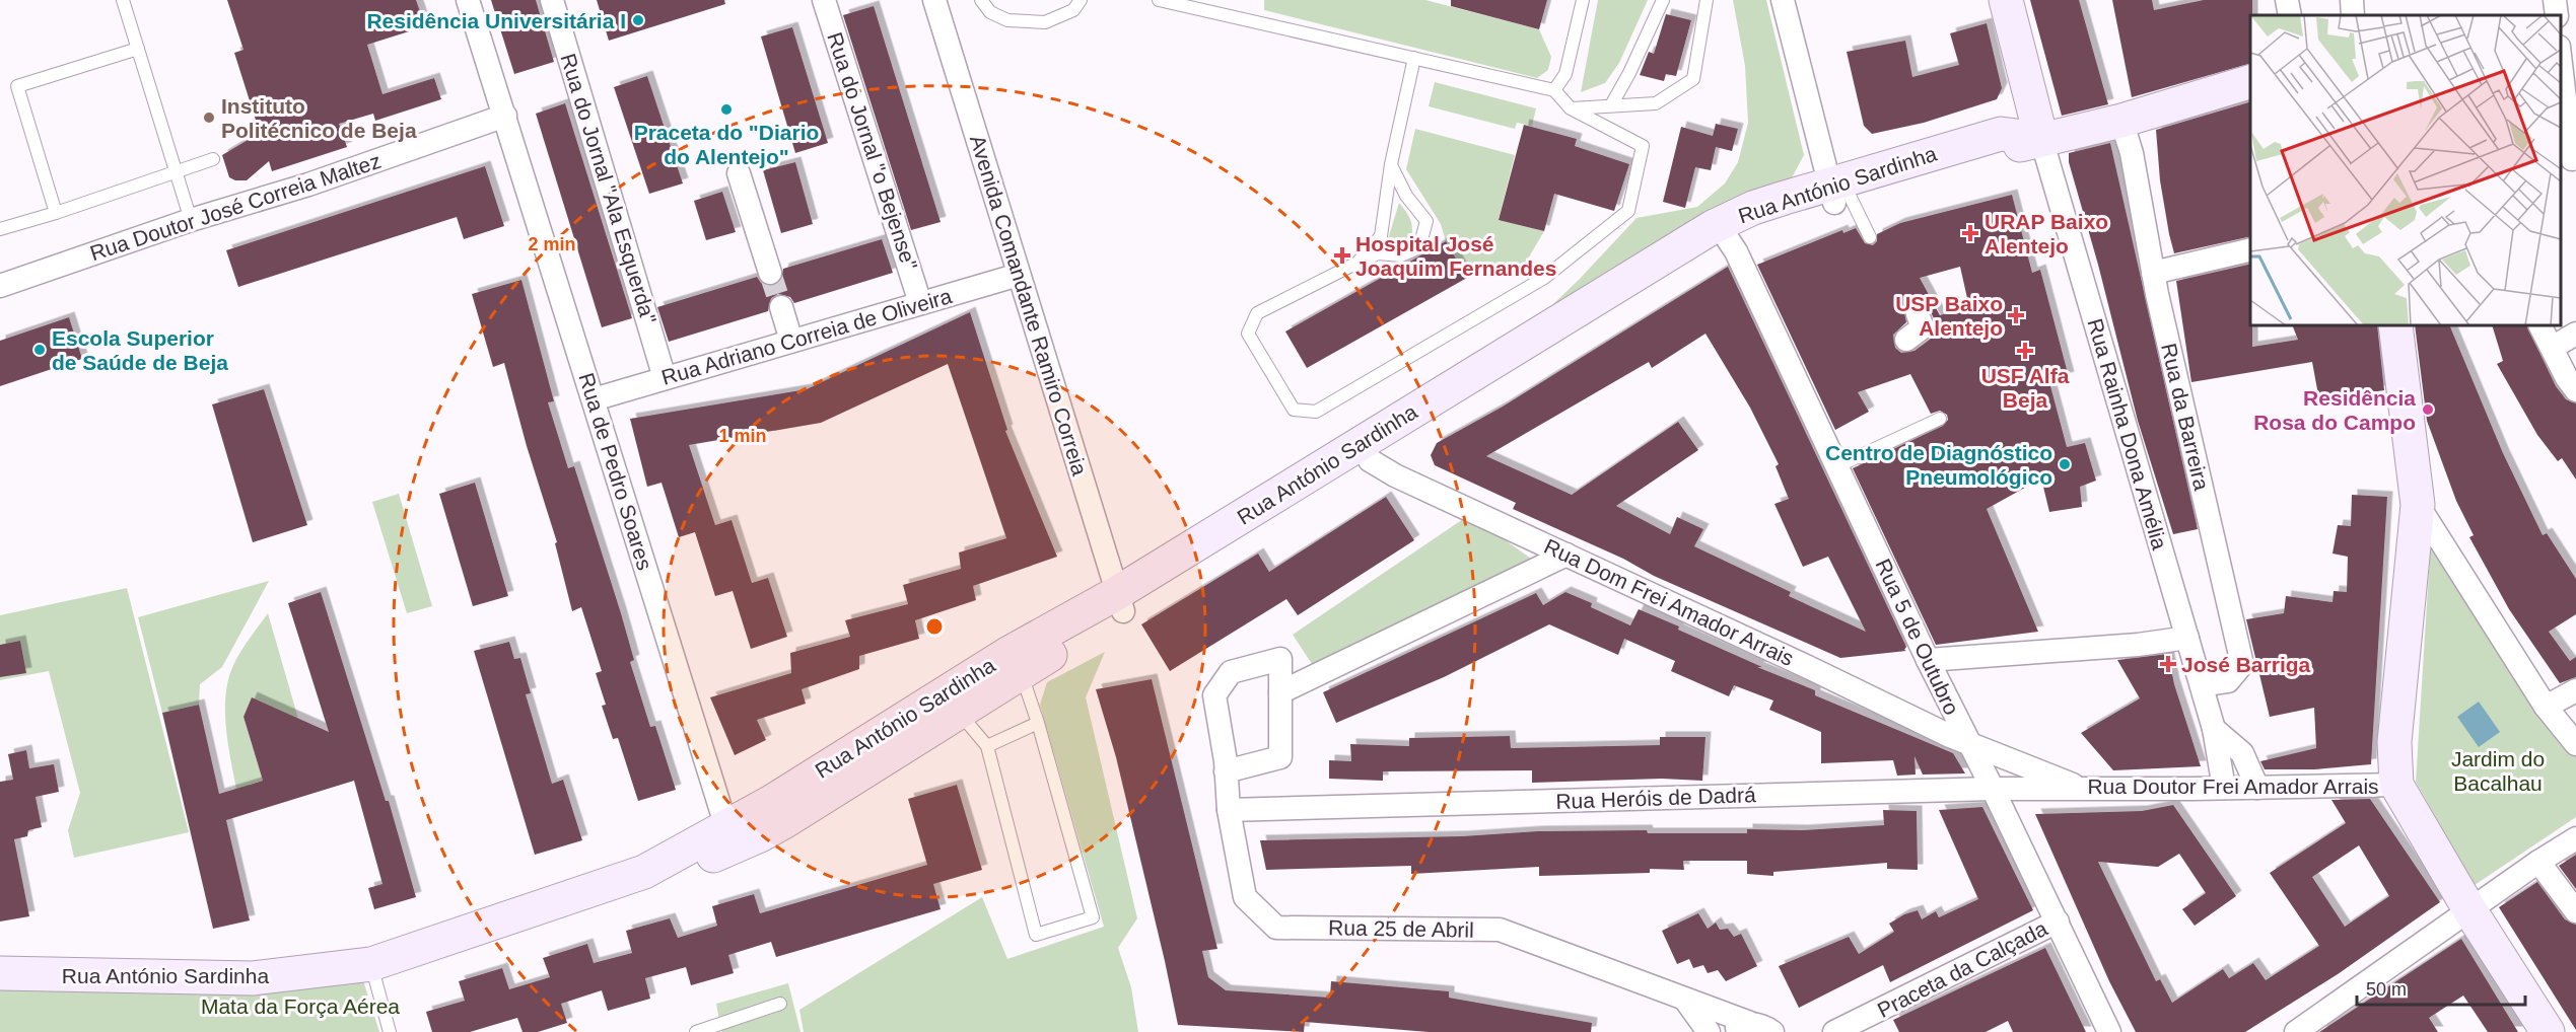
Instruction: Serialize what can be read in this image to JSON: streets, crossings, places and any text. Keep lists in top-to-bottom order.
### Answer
{
  "streets": {
    "main road": ["Rua António Sardinha"],
    "street": [
      "Rua do Jornal \"o Bejense\"",
      "Rua do Jornal \"Ala Esquerda\"",
      "Rua Doutor José Correia Maltez",
      "Avenida Comandante Ramiro Correia",
      "Rua Adriano Correia de Oliveira",
      "Rua da Barreira",
      "Rua Rainha Dona Amélia",
      "Rua de Pedro Soares",
      "Rua Dom Frei Amador Arrais",
      "Rua 5 de Outubro",
      "Rua Doutor Frei Amador Arrais",
      "Rua Heróis de Dadrá",
      "Rua 25 de Abril",
      "Praceta da Calçada"
    ]
  },
  "crossings": [
    ["Rua do Jornal \"o Bejense\"", "Rua Adriano Correia de Oliveira"],
    ["Rua António Sardinha", "Avenida Comandante Ramiro Correia"],
    ["Rua António Sardinha", "Rua da Barreira"],
    ["Rua António Sardinha", "Rua Rainha Dona Amélia"],
    ["Rua António Sardinha", "Rua de Pedro Soares"],
    ["Rua António Sardinha", "Rua Dom Frei Amador Arrais"],
    ["Rua António Sardinha", "Rua 5 de Outubro"],
    ["Rua do Jornal \"Ala Esquerda\"", "Rua Adriano Correia de Oliveira"],
    ["Rua Doutor José Correia Maltez", "Rua de Pedro Soares"],
    ["Avenida Comandante Ramiro Correia", "Rua Adriano Correia de Oliveira"],
    ["Rua Adriano Correia de Oliveira", "Rua de Pedro Soares"],
    ["Rua da Barreira", "Rua Rainha Dona Amélia"],
    ["Rua Rainha Dona Amélia", "Rua Doutor Frei Amador Arrais"],
    ["Rua Dom Frei Amador Arrais", "Rua 5 de Outubro"],
    ["Rua Dom Frei Amador Arrais", "Rua Doutor Frei Amador Arrais"],
    ["Rua 5 de Outubro", "Rua Doutor Frei Amador Arrais"],
    ["Rua 5 de Outubro", "Rua Heróis de Dadrá"],
    ["Rua 5 de Outubro", "Praceta da Calçada"],
    ["Rua Doutor Frei Amador Arrais", "Rua Heróis de Dadrá"],
    ["Rua Heróis de Dadrá", "Rua 25 de Abril"]
  ],
  "parks": ["Jardim do Bacalhau", "Mata da Força Aérea"],
  "places": {
    "other": [
      "Residência Universitária I",
      "Praceta do \"Diario do Alentejo\"",
      "Instituto Politécnico de Beja",
      "Escola Superior de Saúde de Beja",
      "Residência Rosa do Campo",
      "Centro de Diagnóstico Pneumológico"
    ],
    "health": [
      "URAP Baixo Alentejo",
      "Hospital José Joaquim Fernandes",
      "USP Baixo Alentejo",
      "USF Alfa Beja",
      "José Barriga"
    ]
  },
  "scale_bar": "50 m",
  "rings": ["2 min", "1 min"]
}
